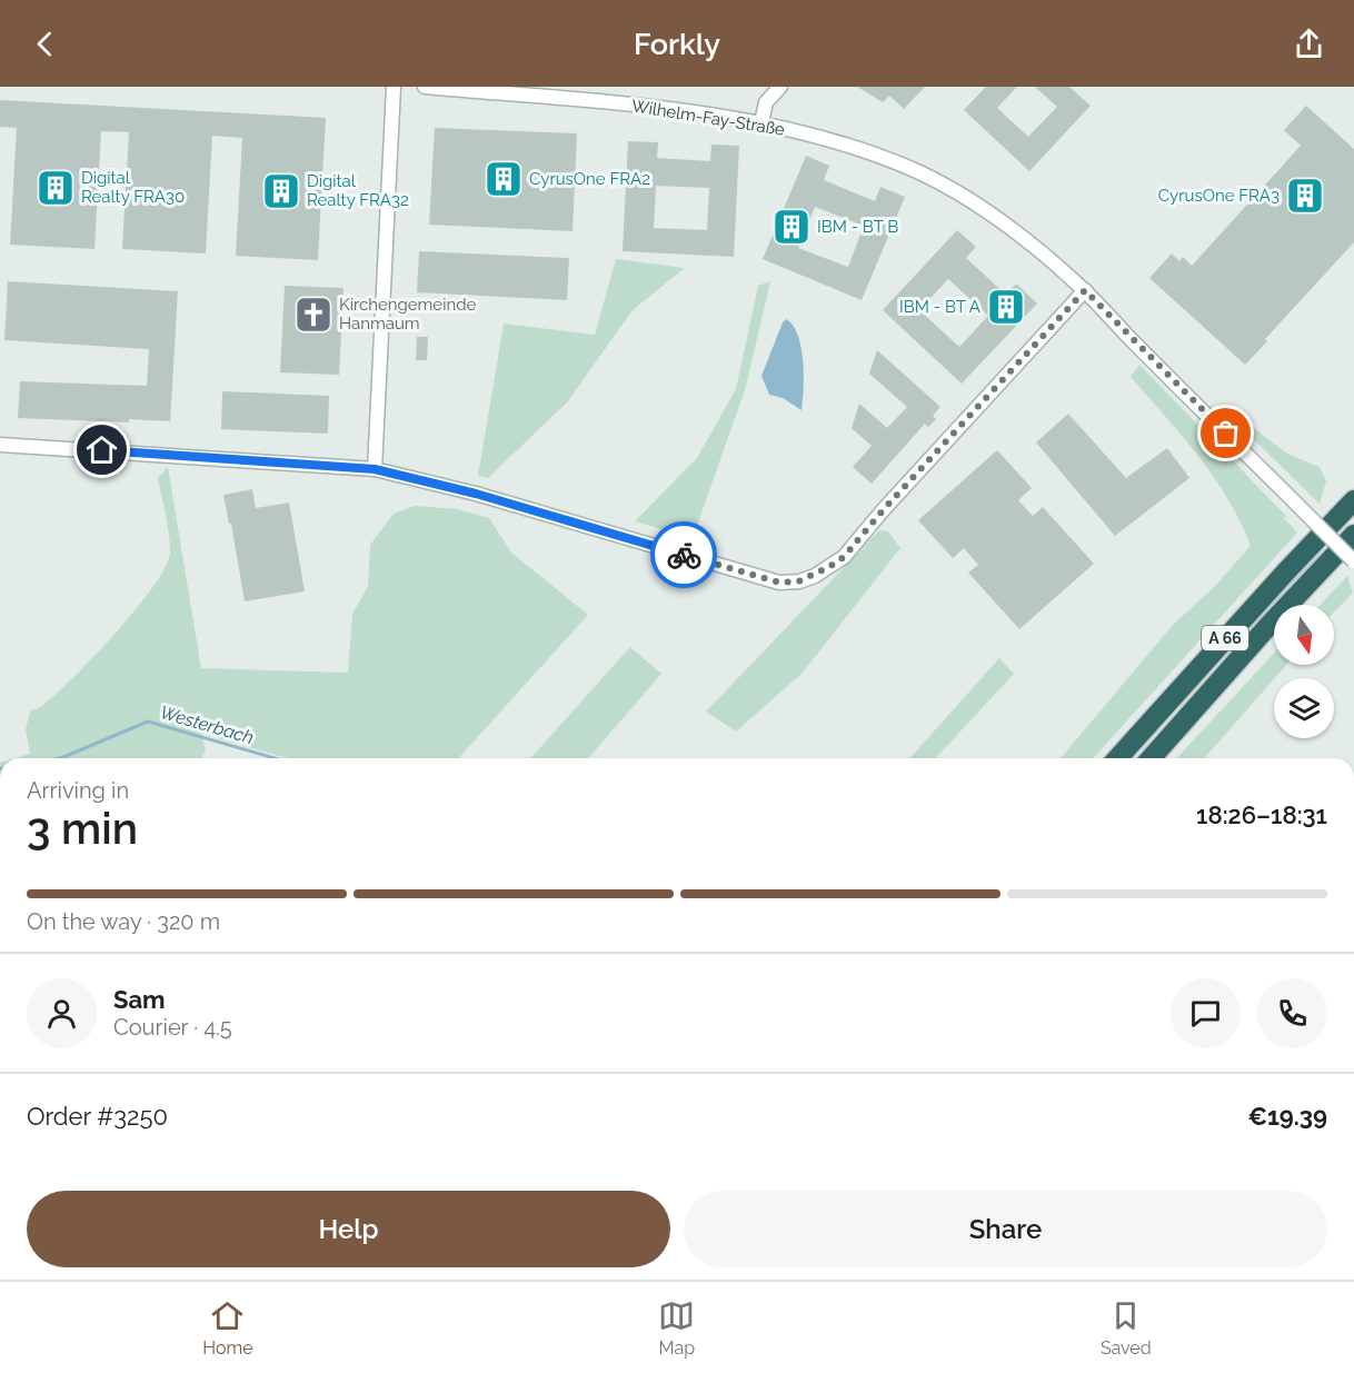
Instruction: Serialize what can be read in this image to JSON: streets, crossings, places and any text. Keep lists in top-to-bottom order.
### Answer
{
  "streets": {
    "highway": ["A 66"],
    "street": ["Wilhelm-Fay-Straße"]
  },
  "water": ["Westerbach"],
  "places": {
    "building": [
      "CyrusOne FRA2",
      "Digital Realty FRA30",
      "Digital Realty FRA32",
      "CyrusOne FRA3",
      "IBM - BT B",
      "IBM - BT A"
    ],
    "church": ["Kirchengemeinde Hanmaum"]
  },
  "north": "bottom",
  "page": {
    "header": "Forkly",
    "heading": ["3 min", "Arriving in", "18:26–18:31"],
    "panel": [
      "Sam",
      "Courier · 4.5",
      "Order #3250",
      "€19.39"
    ],
    "bar": "On the way · 320 m",
    "buttons": ["Help", "Share"],
    "tabs": ["Home", "Map", "Saved"]
  }
}
